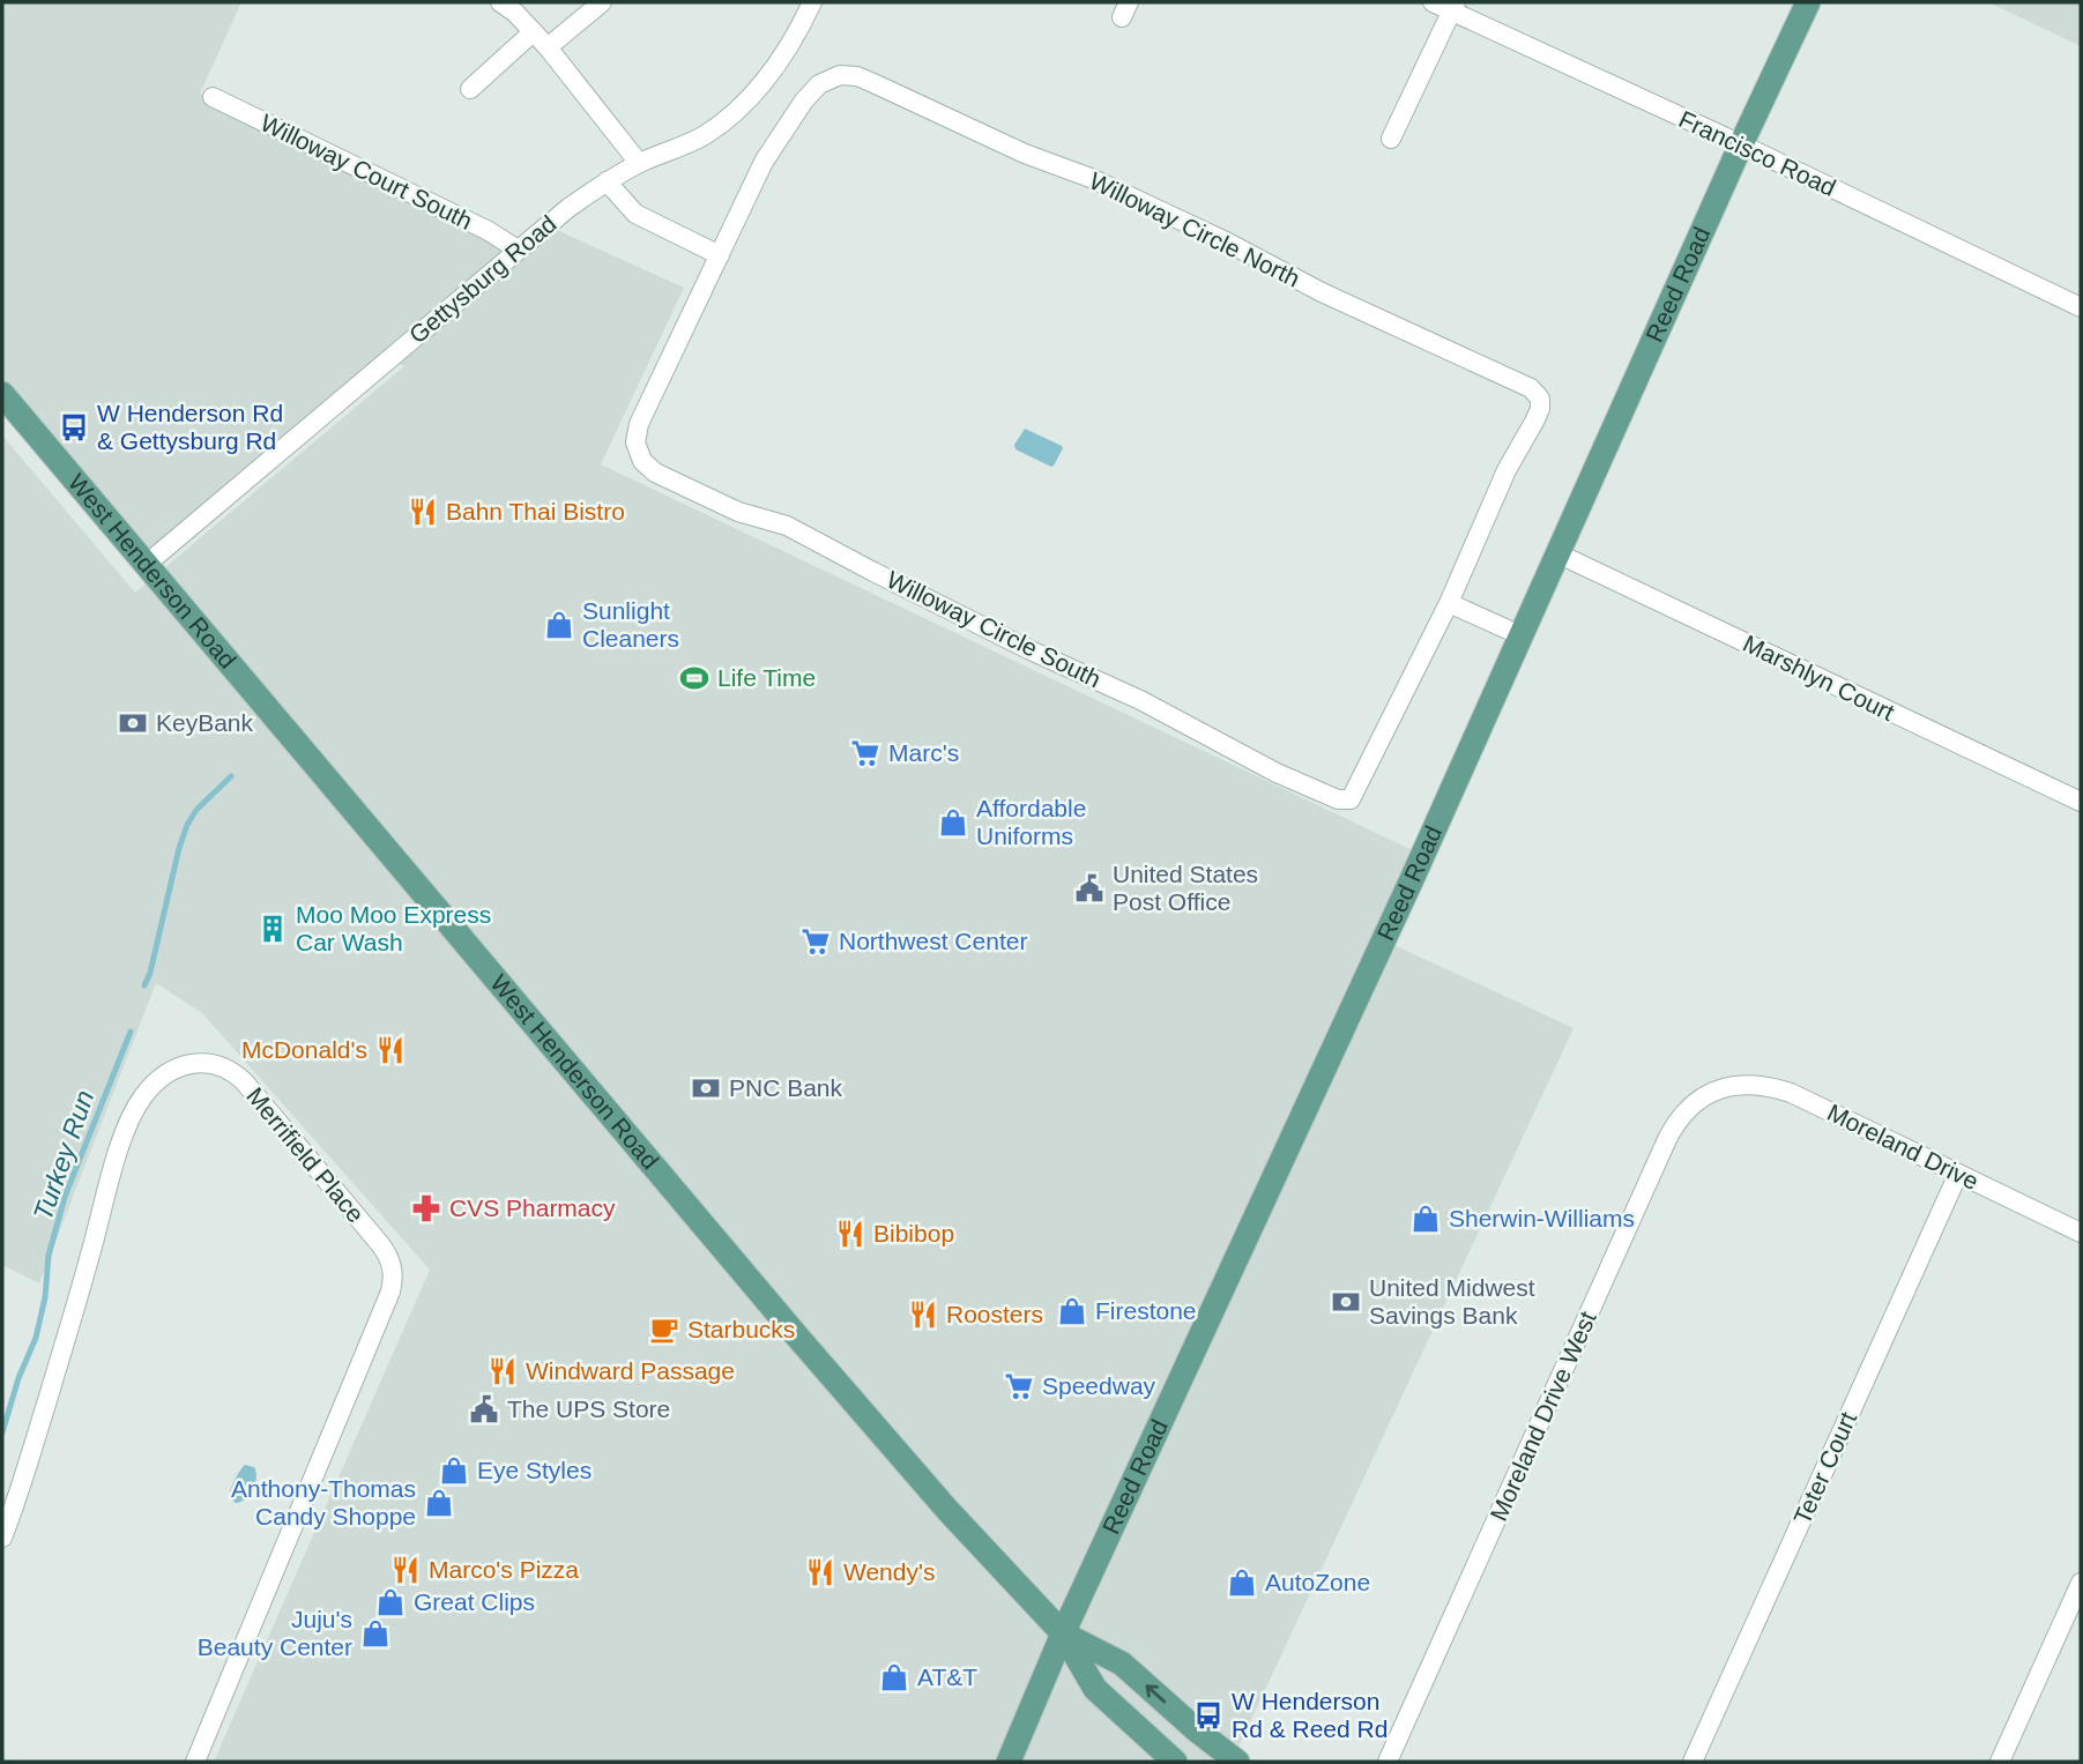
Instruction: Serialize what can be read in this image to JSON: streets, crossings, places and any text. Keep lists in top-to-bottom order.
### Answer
{
  "streets": {
    "main road": ["Reed Road", "West Henderson Road"],
    "street": [
      "Francisco Road",
      "Willoway Court South",
      "Willoway Circle North",
      "Gettysburg Road",
      "Willoway Circle South",
      "Marshlyn Court",
      "Moreland Drive",
      "Merrifield Place",
      "Moreland Drive West",
      "Teter Court"
    ]
  },
  "crossings": [
    ["Francisco Road", "Reed Road"],
    ["Willoway Court South", "Gettysburg Road"],
    ["Willoway Circle North", "Willoway Circle South"],
    ["Gettysburg Road", "West Henderson Road"],
    ["Reed Road", "West Henderson Road"],
    ["Reed Road", "Marshlyn Court"],
    ["Moreland Drive", "Moreland Drive West"],
    ["Moreland Drive", "Teter Court"]
  ],
  "water": ["Turkey Run"],
  "places": {
    "bus stop": ["W Henderson Rd & Gettysburg Rd", "W Henderson Rd & Reed Rd"],
    "restaurant": [
      "Bahn Thai Bistro",
      "McDonald's",
      "Bibibop",
      "Roosters",
      "Windward Passage",
      "Marco's Pizza",
      "Wendy's"
    ],
    "shop": [
      "Sunlight Cleaners",
      "Affordable Uniforms",
      "Sherwin-Williams",
      "Firestone",
      "Eye Styles",
      "Anthony-Thomas Candy Shoppe",
      "AutoZone",
      "Great Clips",
      "Juju's Beauty Center",
      "AT&T"
    ],
    "sports": ["Life Time"],
    "bank": ["KeyBank", "PNC Bank", "United Midwest Savings Bank"],
    "supermarket": ["Marc's", "Northwest Center", "Speedway"],
    "public building": ["United States Post Office", "The UPS Store"],
    "building": ["Moo Moo Express Car Wash"],
    "pharmacy": ["CVS Pharmacy"],
    "cafe": ["Starbucks"]
  }
}
